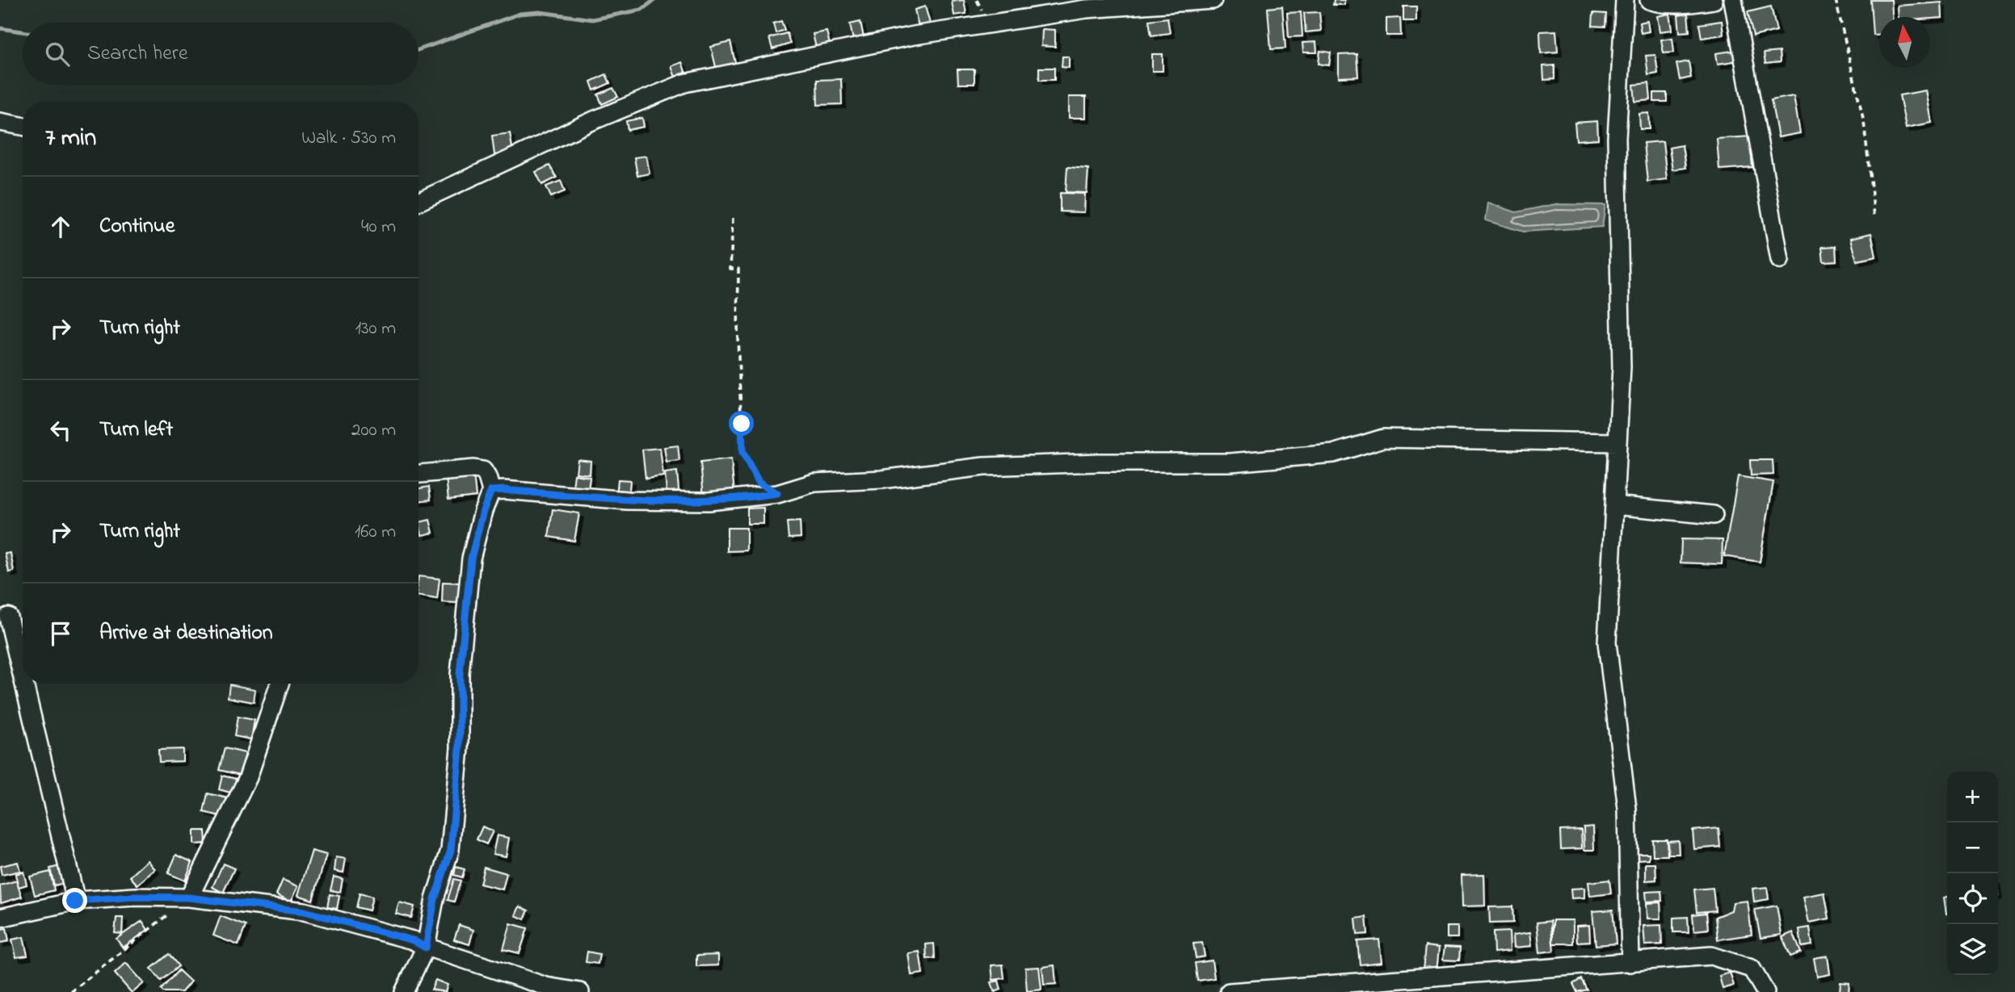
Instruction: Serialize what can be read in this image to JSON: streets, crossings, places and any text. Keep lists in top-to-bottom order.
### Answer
{
  "north": "top",
  "page": {
    "search": "Search here",
    "heading": ["7 min", "Walk · 530 m"],
    "list": [
      ["Continue", "40 m"],
      ["Turn right", "130 m"],
      ["Turn left", "200 m"],
      ["Turn right", "160 m"],
      "Arrive at destination"
    ],
    "map_buttons": ["+", "−"]
  }
}
